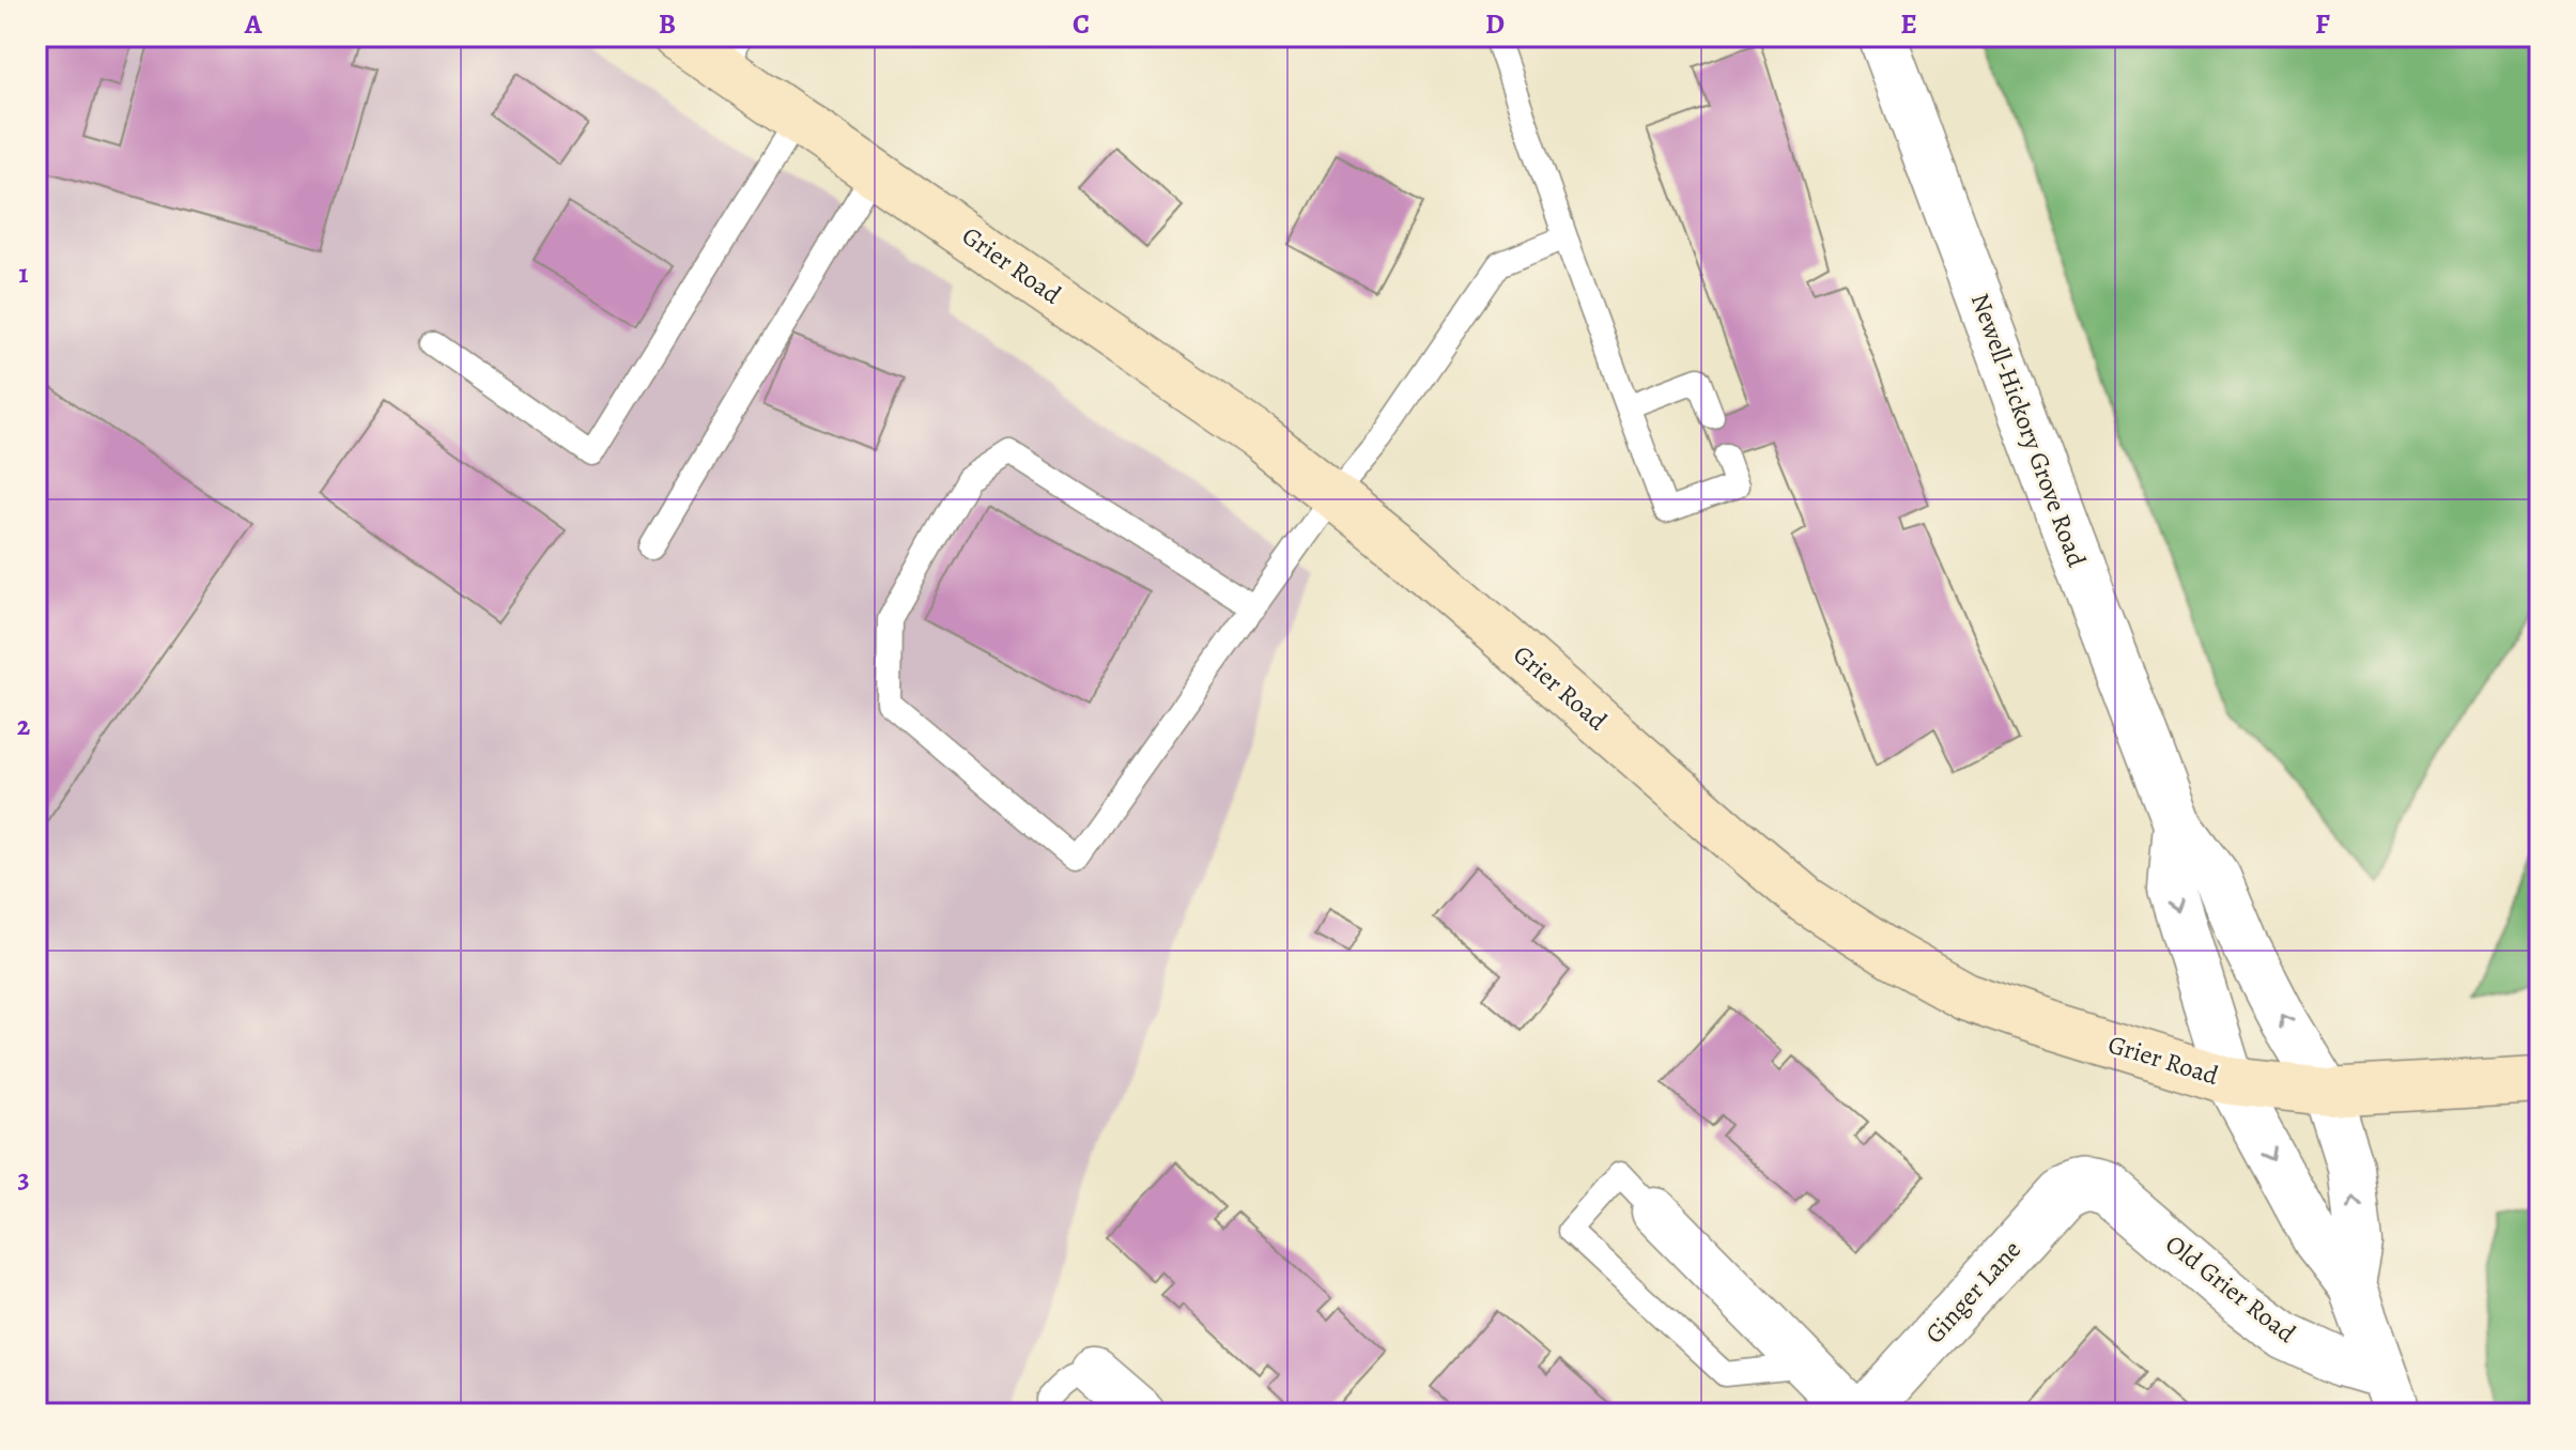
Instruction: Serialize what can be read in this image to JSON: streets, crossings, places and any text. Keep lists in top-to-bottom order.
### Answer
{
  "streets": {
    "street": [
      "Grier Road",
      "Newell-Hickory Grove Road",
      "Old Grier Road",
      "Ginger Lane"
    ]
  },
  "crossings": [
    ["Grier Road", "Newell-Hickory Grove Road"],
    ["Newell-Hickory Grove Road", "Old Grier Road"],
    ["Old Grier Road", "Ginger Lane"]
  ],
  "grid": {
    "columns": [
      "A",
      "B",
      "C",
      "D",
      "E",
      "F"
    ],
    "rows": ["1", "2", "3"]
  }
}
